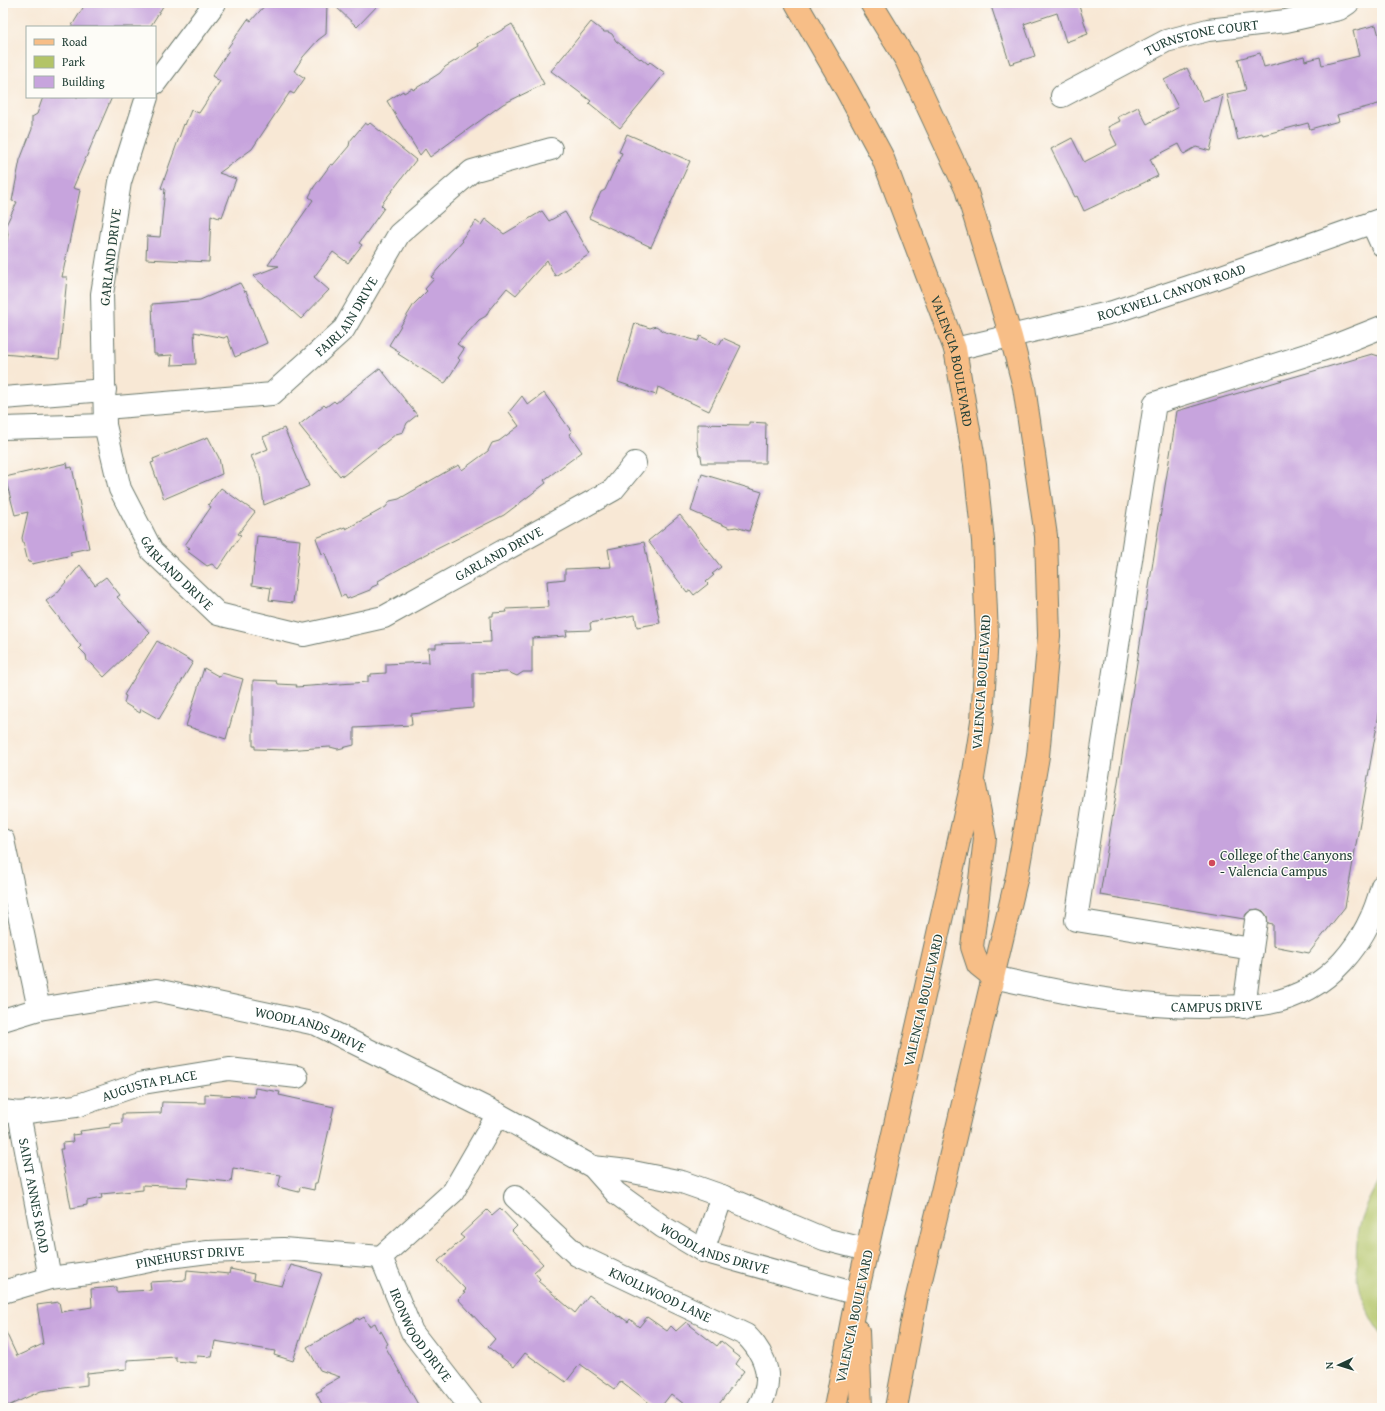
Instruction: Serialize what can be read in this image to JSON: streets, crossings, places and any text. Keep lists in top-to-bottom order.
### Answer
{
  "streets": {
    "main road": ["VALENCIA BOULEVARD"],
    "street": [
      "TURNSTONE COURT",
      "GARLAND DRIVE",
      "ROCKWELL CANYON ROAD",
      "FAIRLAIN DRIVE",
      "CAMPUS DRIVE",
      "WOODLANDS DRIVE",
      "AUGUSTA PLACE",
      "SAINT ANNES ROAD",
      "PINEHURST DRIVE",
      "KNOLLWOOD LANE",
      "IRONWOOD DRIVE"
    ]
  },
  "crossings": [
    ["GARLAND DRIVE", "FAIRLAIN DRIVE"],
    ["ROCKWELL CANYON ROAD", "VALENCIA BOULEVARD"],
    ["VALENCIA BOULEVARD", "WOODLANDS DRIVE"],
    ["AUGUSTA PLACE", "SAINT ANNES ROAD"],
    ["SAINT ANNES ROAD", "PINEHURST DRIVE"],
    ["PINEHURST DRIVE", "IRONWOOD DRIVE"]
  ],
  "places": ["College of the Canyons - Valencia Campus"],
  "legend": ["Road", "Park", "Building"],
  "north": "left"
}
